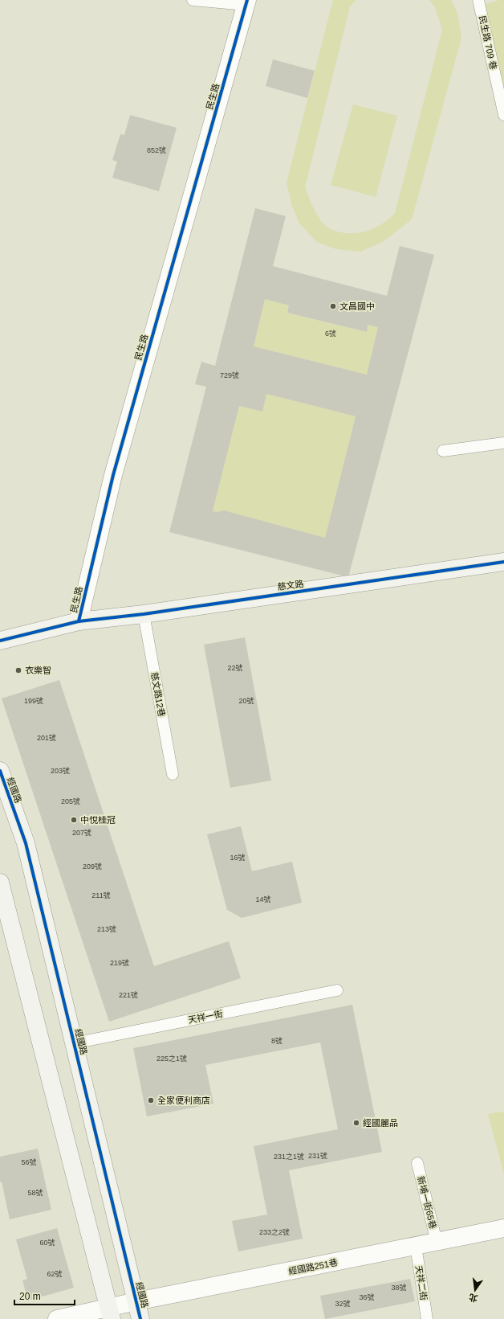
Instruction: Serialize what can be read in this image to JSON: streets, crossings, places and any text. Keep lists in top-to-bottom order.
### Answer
{
  "streets": {
    "street": [
      "民生路",
      "慈文路",
      "經國路",
      "經國路251巷"
    ],
    "lane": [
      "民生路 709 巷",
      "慈文路12巷",
      "天祥一街",
      "新埔一街65巷",
      "天祥二街"
    ]
  },
  "crossings": [
    ["民生路", "慈文路"],
    ["慈文路", "慈文路12巷"],
    ["經國路", "天祥一街"],
    ["經國路", "經國路251巷"],
    ["新埔一街65巷", "經國路251巷"],
    ["經國路251巷", "天祥二街"]
  ],
  "places": [
    "文昌國中",
    "衣樂智",
    "中悅桂冠",
    "全家便利商店",
    "經國麗品"
  ],
  "house_numbers": [
    "852號",
    "6號",
    "729號",
    "22號",
    "199號",
    "20號",
    "201號",
    "203號",
    "205號",
    "207號",
    "16號",
    "209號",
    "211號",
    "14號",
    "213號",
    "219號",
    "221號",
    "8號",
    "225之1號",
    "231號",
    "231之1號",
    "56號",
    "58號",
    "233之2號",
    "60號",
    "62號",
    "38號",
    "36號",
    "32號"
  ],
  "scale_bar": "20 m",
  "north": "bottom"
}
